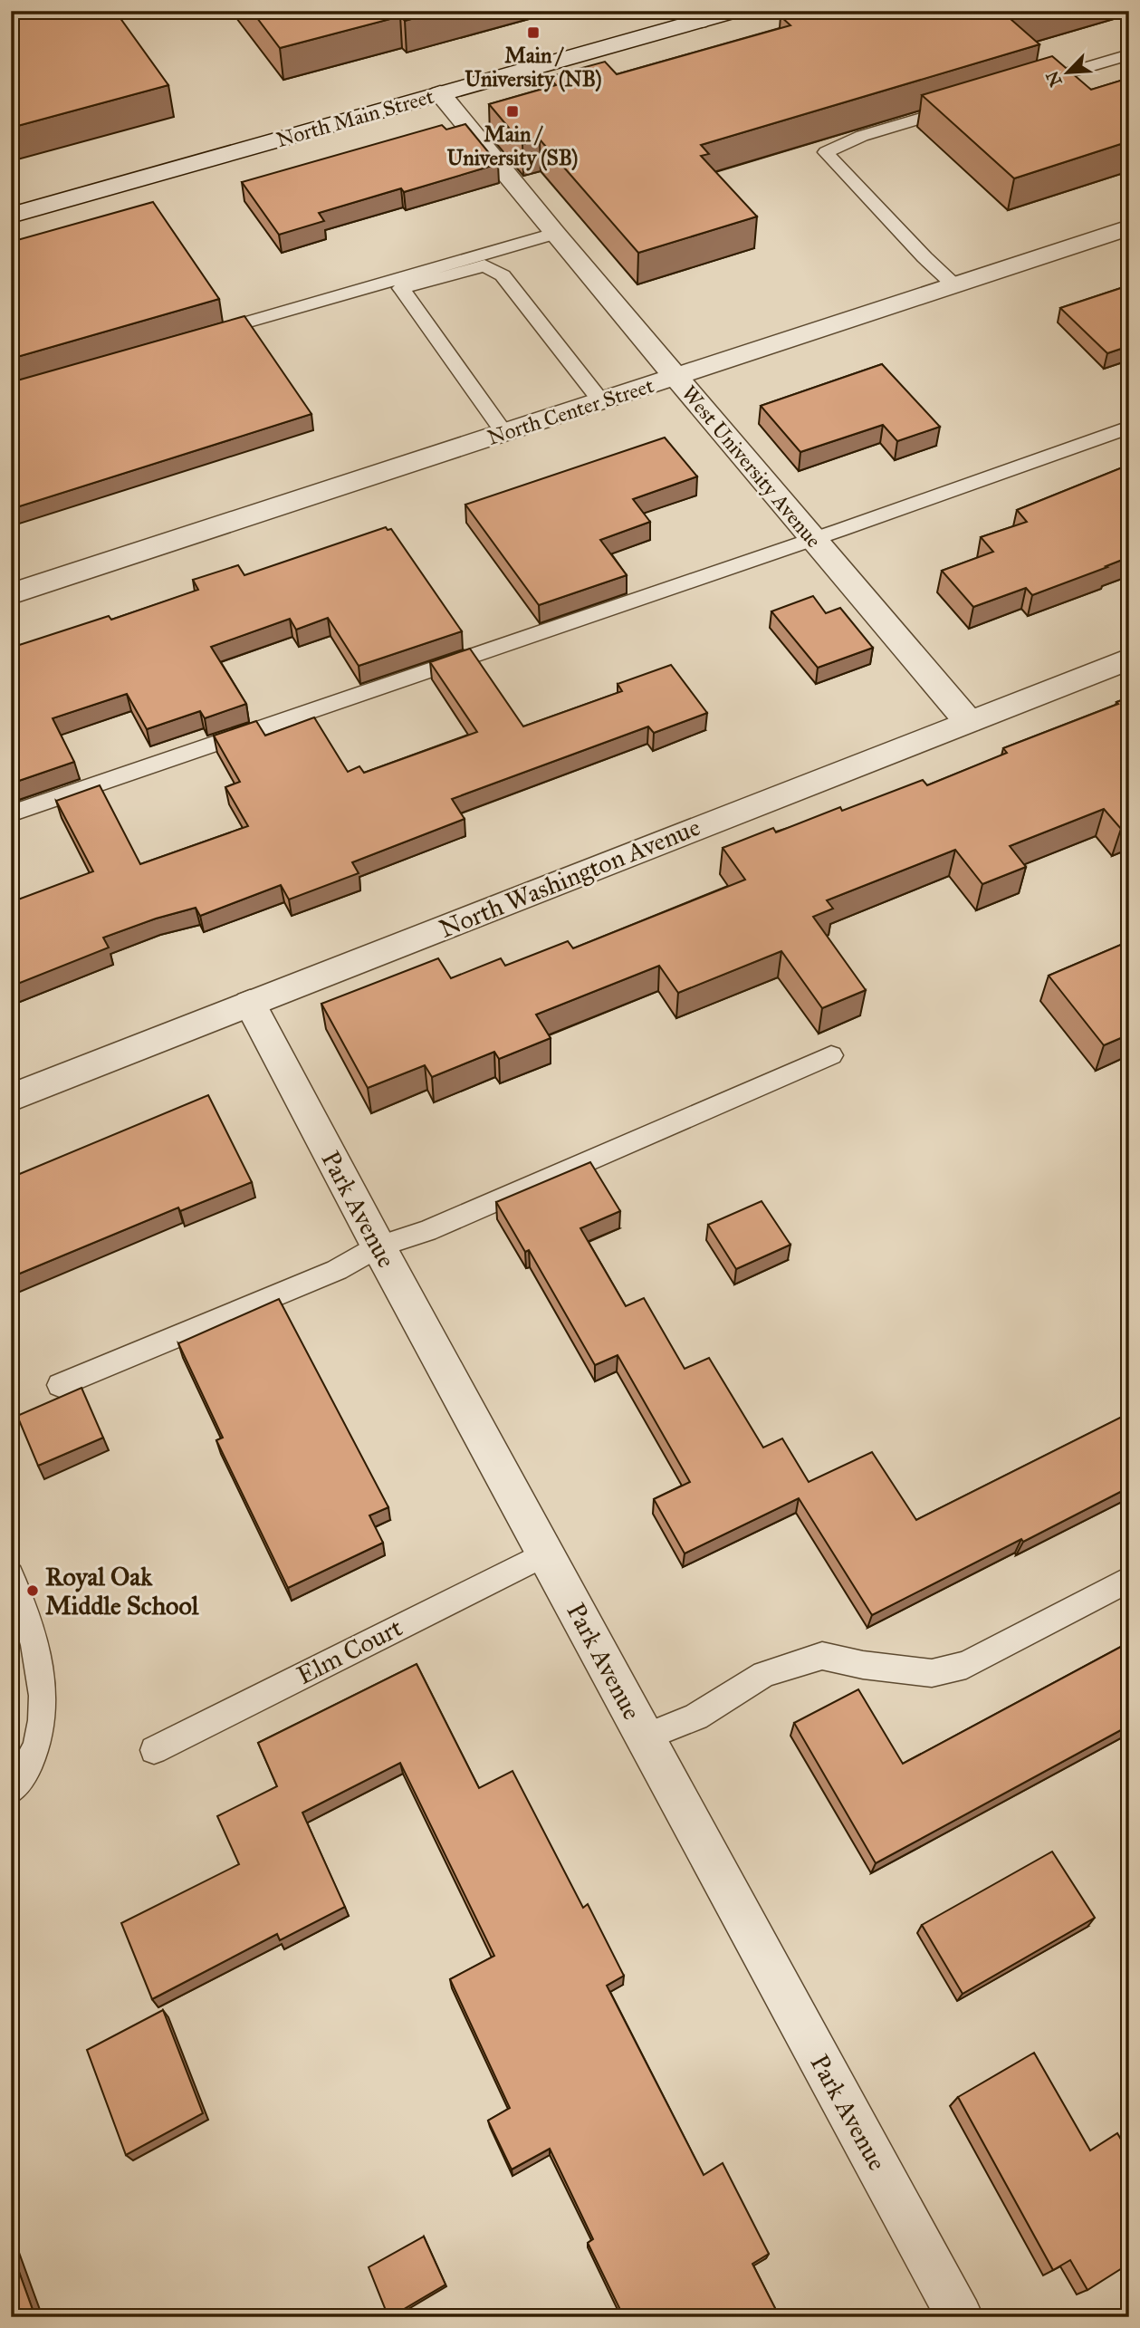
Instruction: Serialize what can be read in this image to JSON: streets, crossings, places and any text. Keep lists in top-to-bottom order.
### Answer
{
  "streets": {
    "street": [
      "North Main Street",
      "North Center Street",
      "West University Avenue",
      "North Washington Avenue",
      "Park Avenue"
    ],
    "lane": ["Elm Court"]
  },
  "crossings": [
    ["North Main Street", "West University Avenue"],
    ["North Center Street", "West University Avenue"],
    ["West University Avenue", "North Washington Avenue"],
    ["North Washington Avenue", "Park Avenue"],
    ["Park Avenue", "Elm Court"]
  ],
  "places": {
    "transit": ["Main / University (NB)", "Main / University (SB)"],
    "other": ["Royal Oak Middle School"]
  },
  "north": "bottom left"
}
